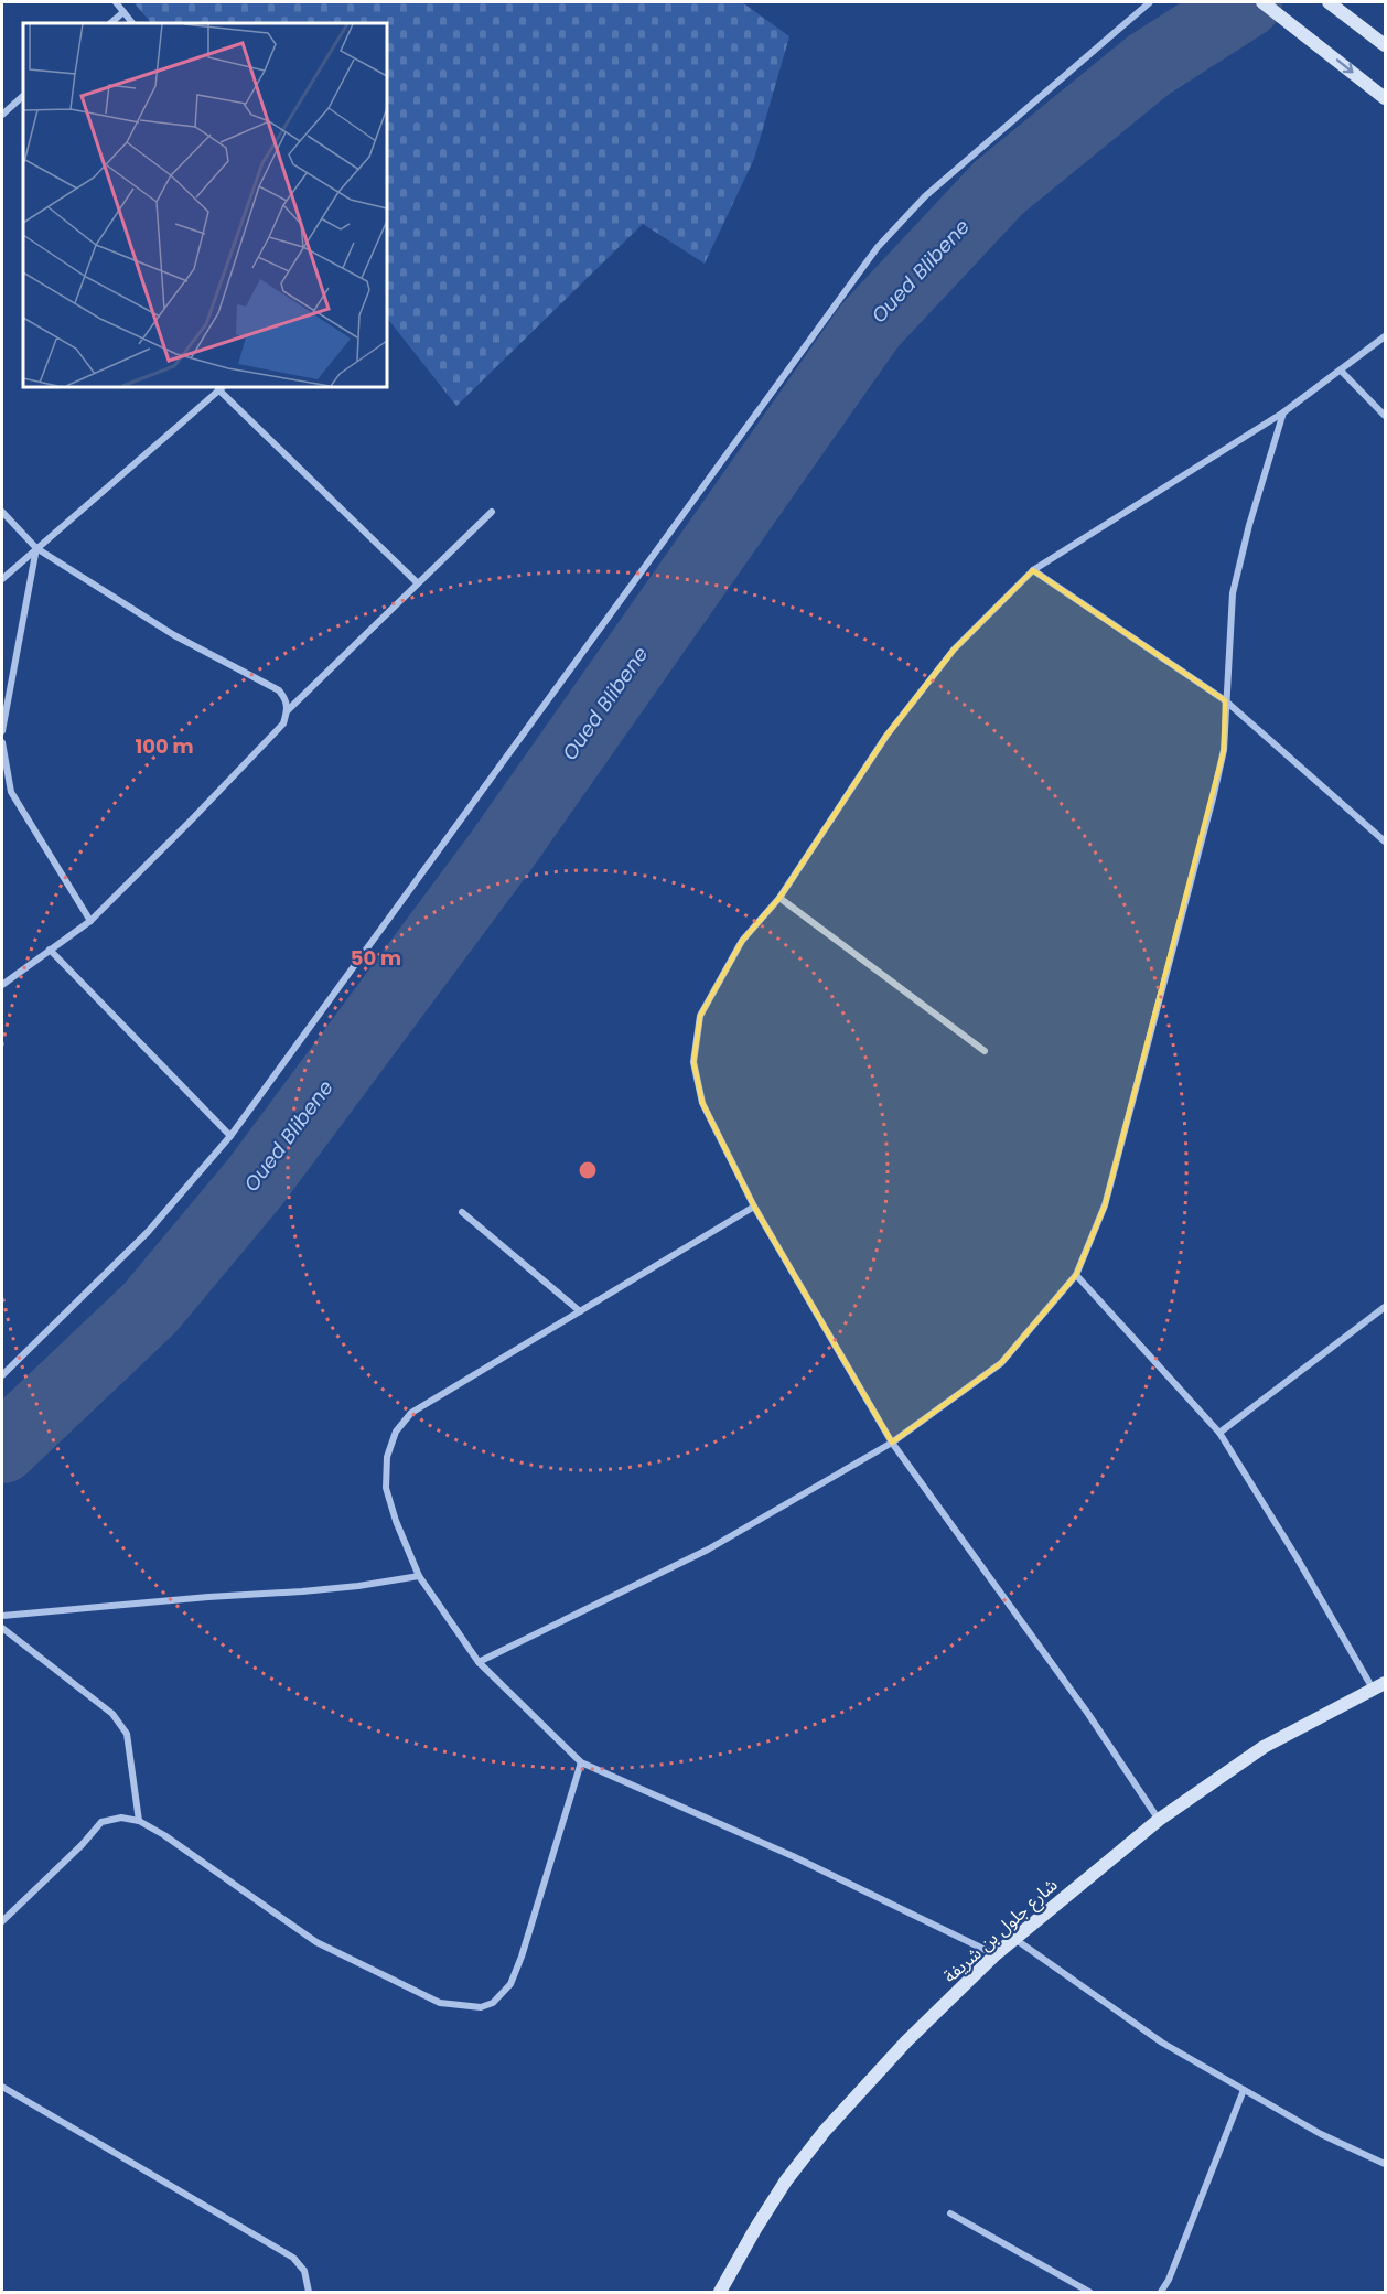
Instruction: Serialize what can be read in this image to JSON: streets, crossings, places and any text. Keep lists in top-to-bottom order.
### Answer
{
  "streets": {
    "main road": ["شارع جلول بن شريفة"]
  },
  "water": ["Oued Blibene"],
  "rings": ["100 m", "50 m"]
}
